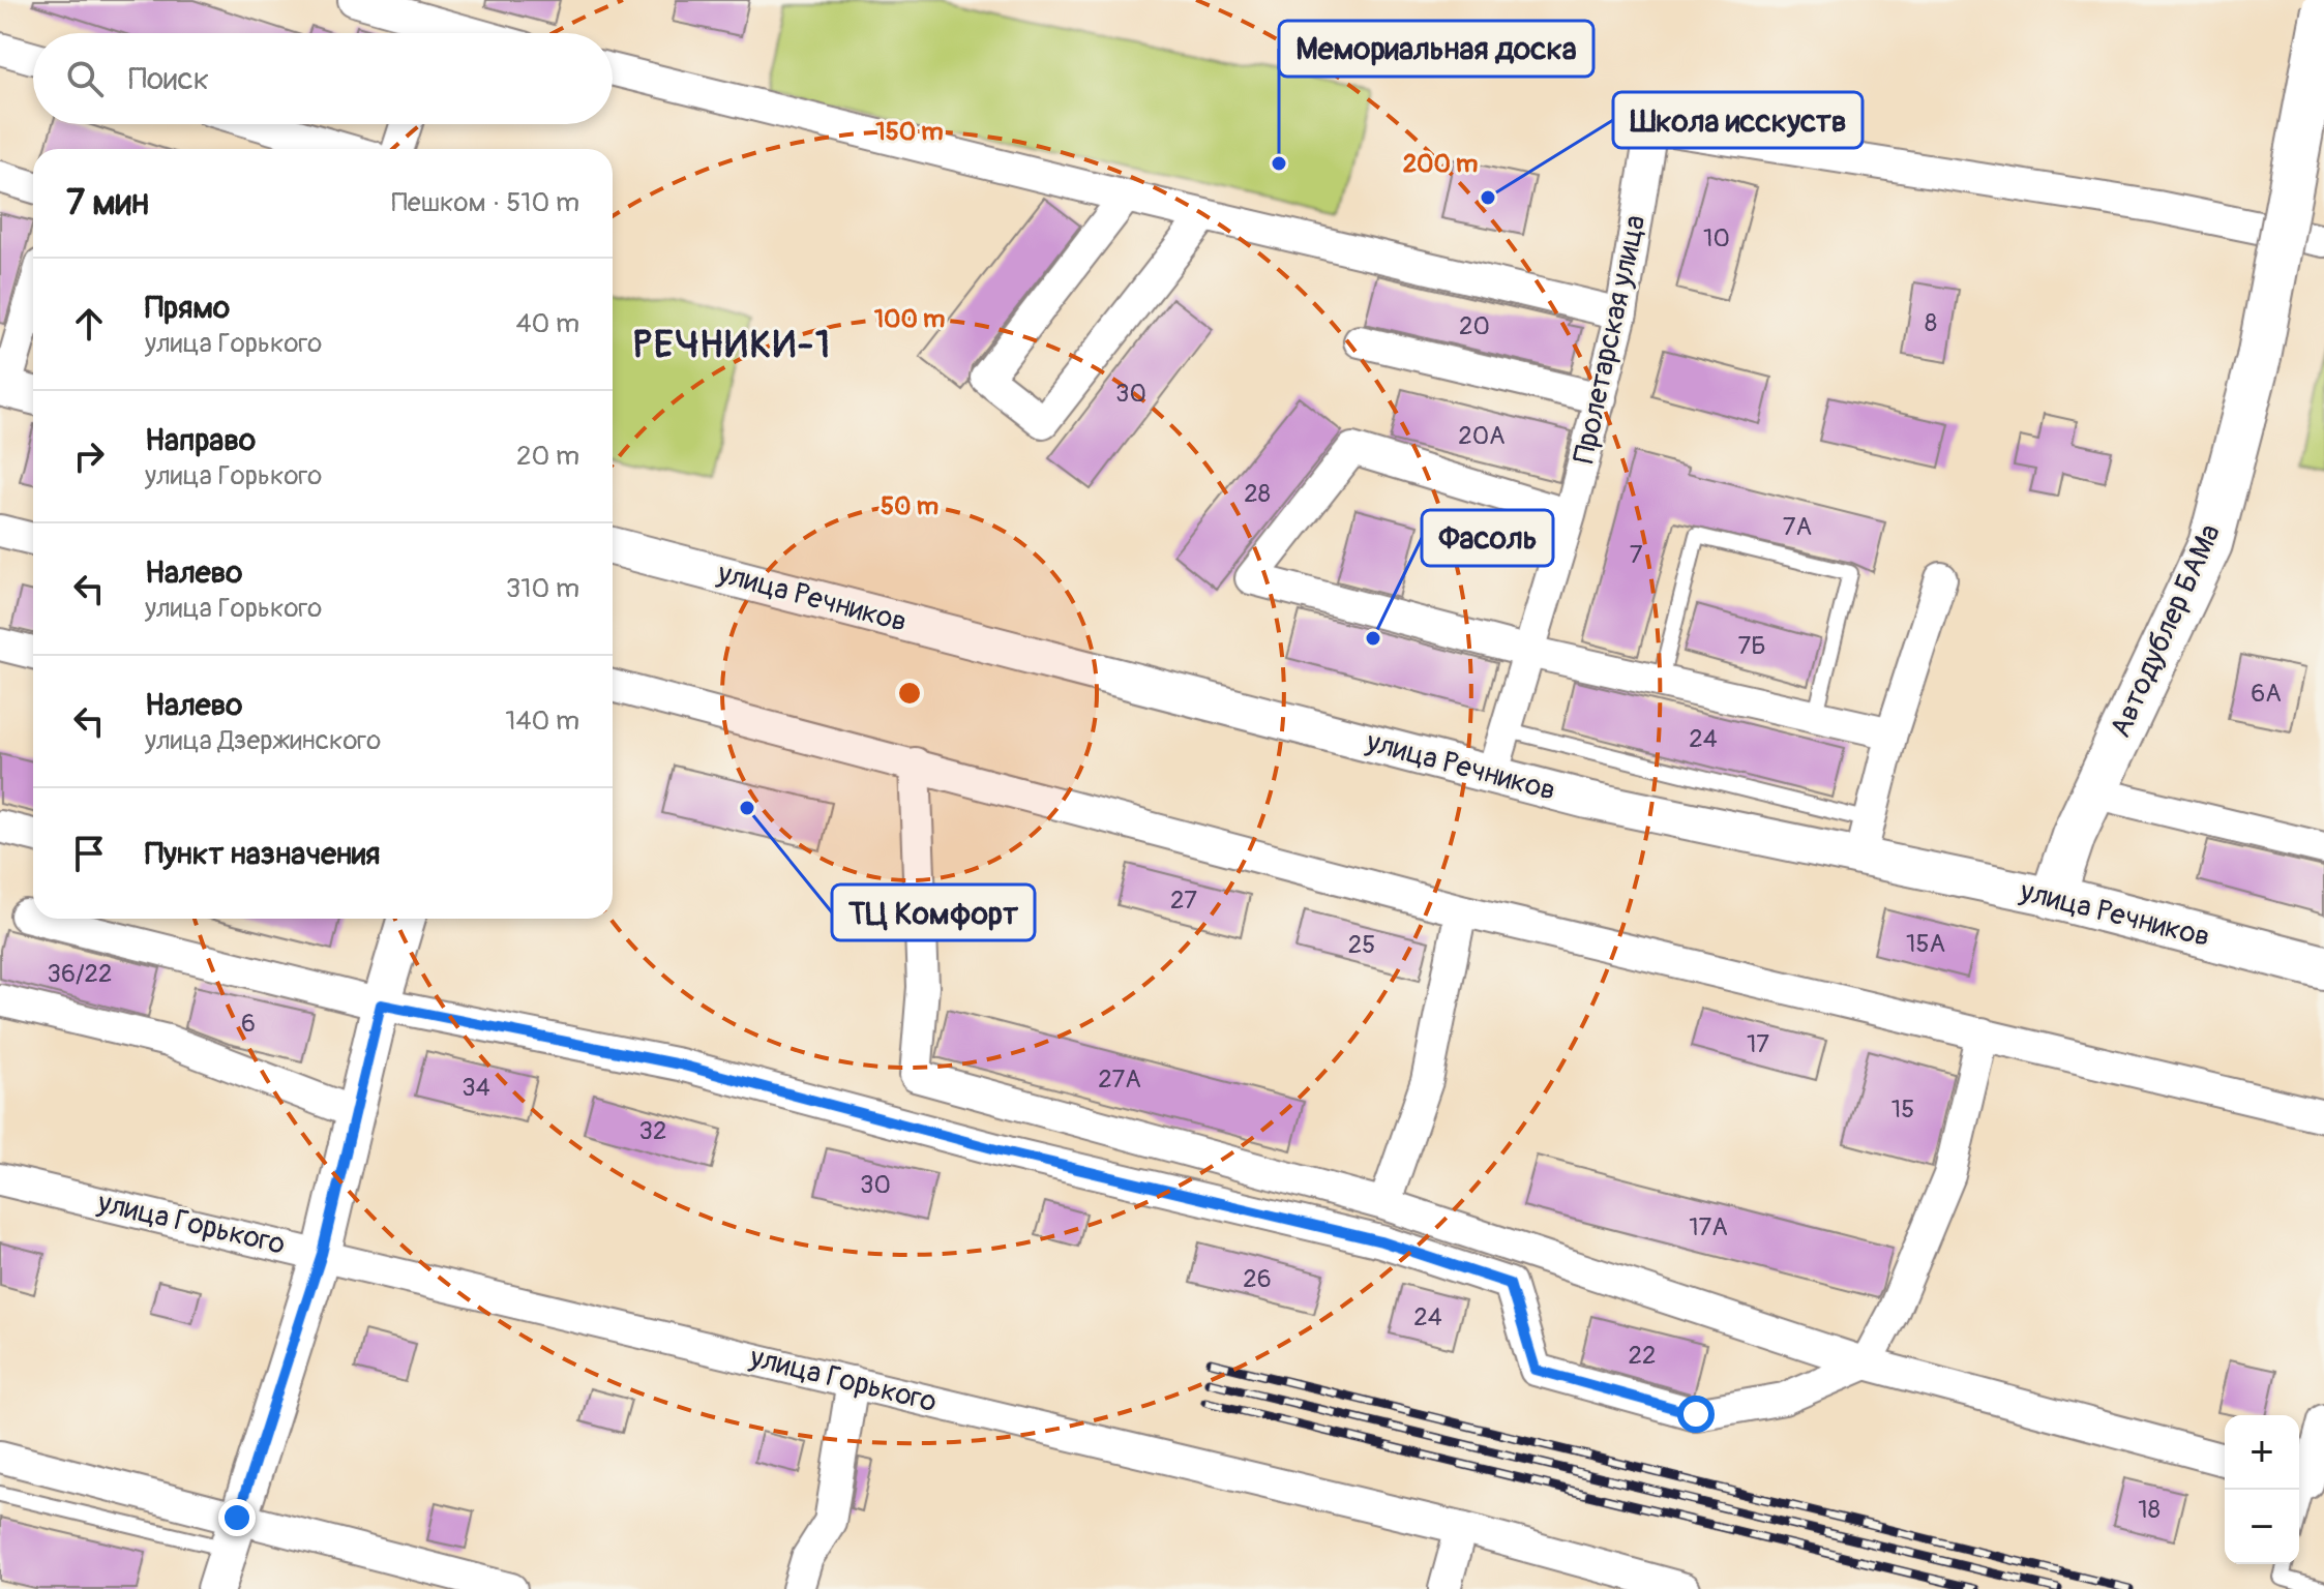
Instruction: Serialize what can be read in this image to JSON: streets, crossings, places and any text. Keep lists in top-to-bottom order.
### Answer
{
  "streets": {
    "main road": ["улица Речников", "Автодублер БАМа"],
    "street": ["Пролетарская улица", "улица Горького"]
  },
  "crossings": [
    ["Пролетарская улица", "улица Речников"],
    ["улица Речников", "Автодублер БАМа"]
  ],
  "districts": ["РЕЧНИКИ-1"],
  "places": [
    "Мемориальная доска",
    "Школа исскуств",
    "Фасоль",
    "ТЦ Комфорт"
  ],
  "house_numbers": [
    "10",
    "8",
    "20",
    "30",
    "20А",
    "28",
    "7А",
    "7",
    "7Б",
    "6А",
    "24",
    "27",
    "15А",
    "25",
    "36/22",
    "6",
    "17",
    "27А",
    "34",
    "15",
    "32",
    "30",
    "17А",
    "26",
    "24",
    "22",
    "18"
  ],
  "page": {
    "search": "Поиск",
    "heading": ["7 мин", "Пешком · 510 m"],
    "list": [
      ["Прямо", "улица Горького", "40 m"],
      ["Направо", "улица Горького", "20 m"],
      ["Налево", "улица Горького", "310 m"],
      ["Налево", "улица Дзержинского", "140 m"],
      "Пункт назначения"
    ],
    "map_buttons": ["+", "−"]
  },
  "rings": [
    "150 m",
    "200 m",
    "100 m",
    "50 m"
  ]
}
